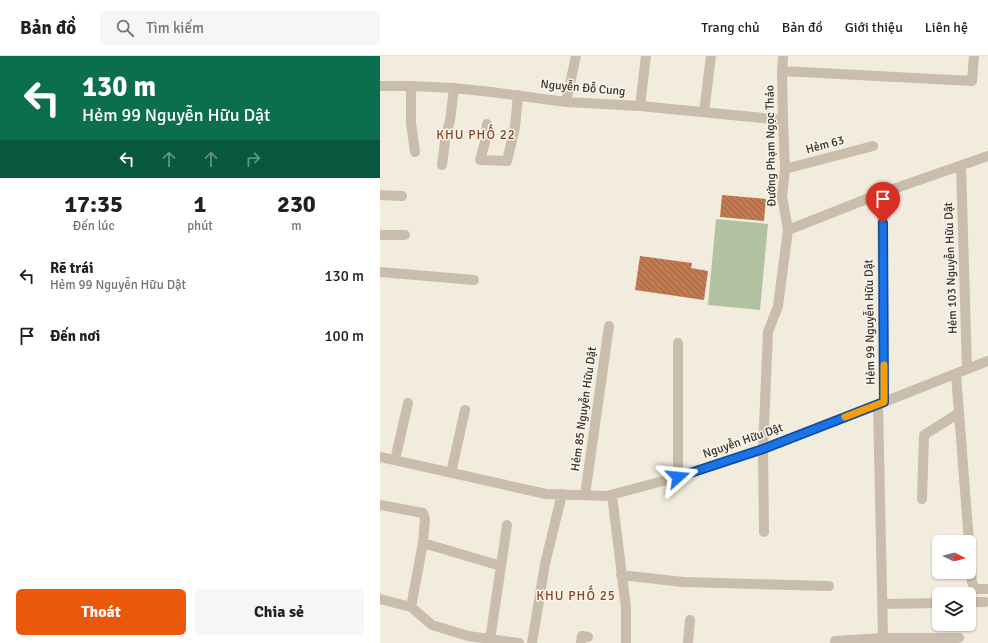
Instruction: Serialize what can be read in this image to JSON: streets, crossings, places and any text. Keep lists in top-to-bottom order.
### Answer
{
  "streets": {
    "street": [
      "Nguyễn Đỗ Cung",
      "Hẻm 63",
      "Đường Phạm Ngọc Thảo",
      "Hẻm 103 Nguyễn Hữu Dật",
      "Hẻm 99 Nguyễn Hữu Dật",
      "Hẻm 85 Nguyễn Hữu Dật",
      "Nguyễn Hữu Dật"
    ]
  },
  "crossings": [
    ["Nguyễn Đỗ Cung", "Đường Phạm Ngọc Thảo"],
    ["Hẻm 63", "Đường Phạm Ngọc Thảo"],
    ["Đường Phạm Ngọc Thảo", "Nguyễn Hữu Dật"],
    ["Hẻm 103 Nguyễn Hữu Dật", "Nguyễn Hữu Dật"],
    ["Hẻm 99 Nguyễn Hữu Dật", "Nguyễn Hữu Dật"],
    ["Hẻm 85 Nguyễn Hữu Dật", "Nguyễn Hữu Dật"]
  ],
  "districts": ["KHU PHỐ 22", "KHU PHỐ 25"],
  "north": "right",
  "page": {
    "header": "Bản đồ",
    "search": "Tìm kiếm",
    "nav": [
      "Trang chủ",
      "Bản đồ",
      "Giới thiệu",
      "Liên hệ"
    ],
    "turn": ["130 m", "Hẻm 99 Nguyễn Hữu Dật"],
    "eta": [
      "17:35",
      "Đến lúc",
      "1",
      "phút",
      "230",
      "m"
    ],
    "list": [
      {
        "name": "Rẽ trái",
        "note": "Hẻm 99 Nguyễn Hữu Dật",
        "value": "130 m"
      },
      {
        "name": "Đến nơi",
        "value": "100 m"
      }
    ],
    "buttons": ["Thoát", "Chia sẻ"]
  }
}
